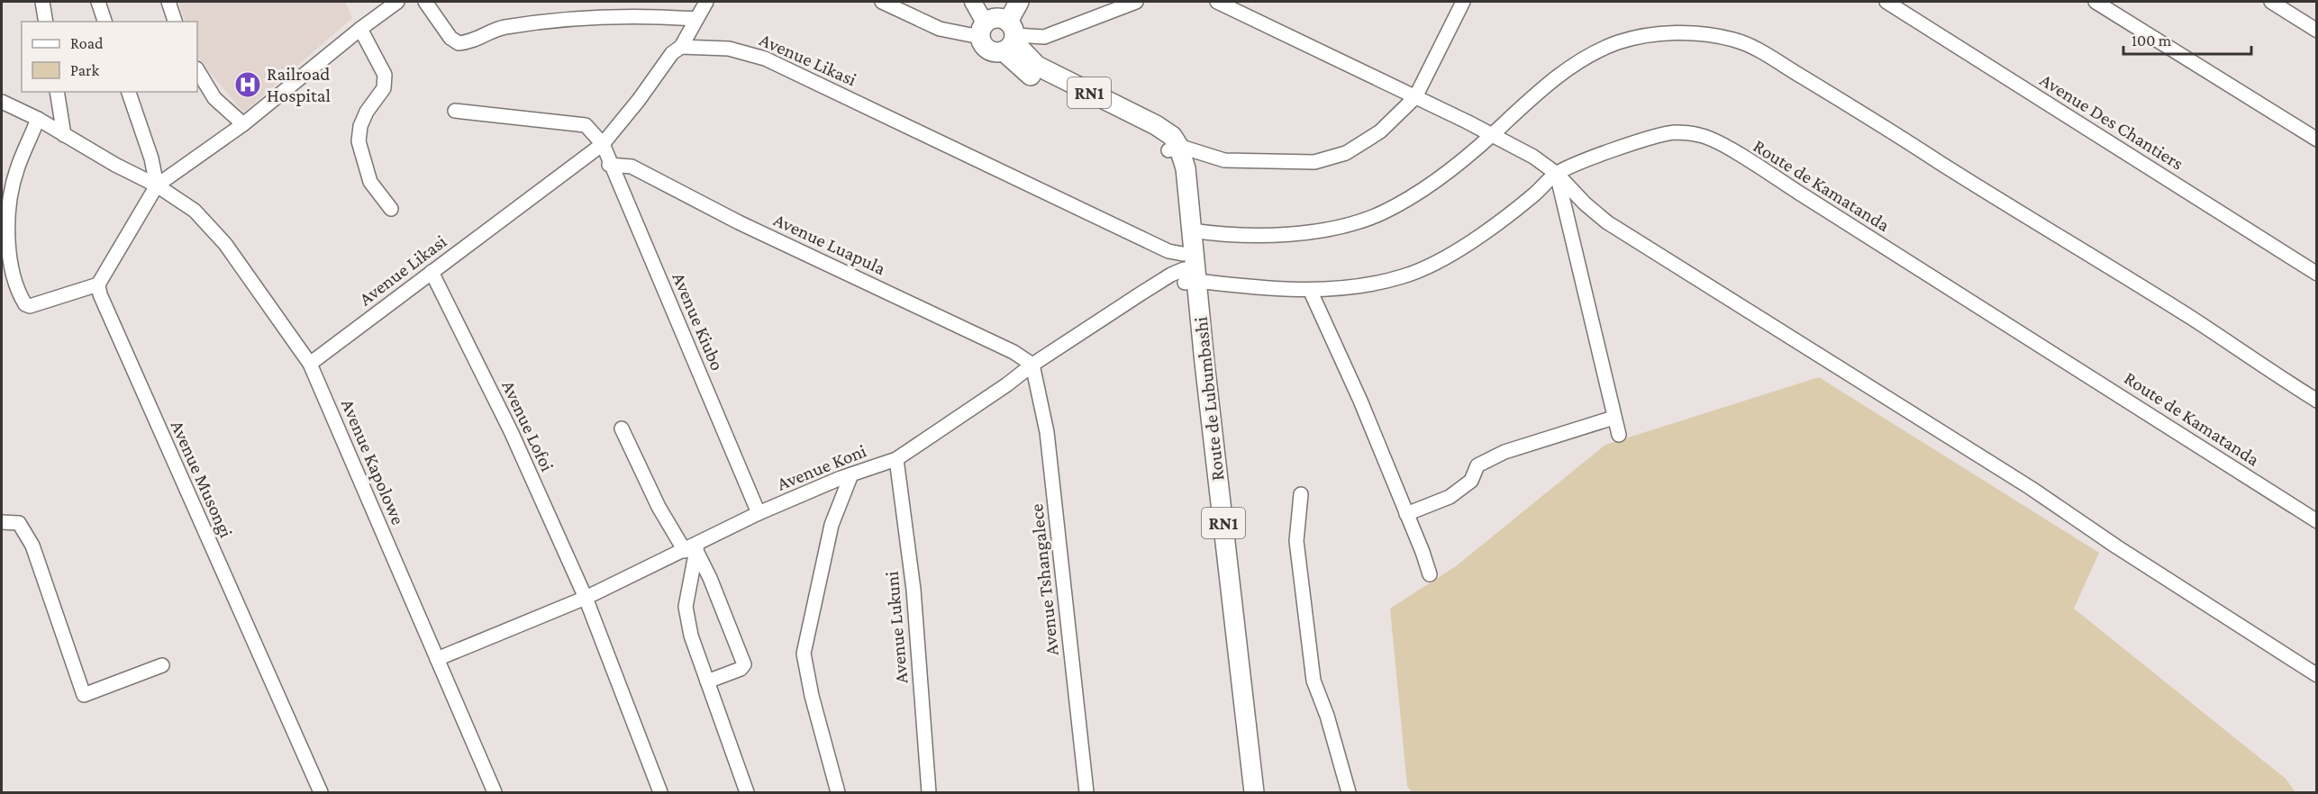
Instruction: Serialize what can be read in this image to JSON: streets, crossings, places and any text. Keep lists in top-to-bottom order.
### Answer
{
  "streets": {
    "highway": ["RN1", "Route de Lubumbashi"],
    "street": [
      "Avenue Likasi",
      "Avenue Des Chantiers",
      "Route de Kamatanda",
      "Avenue Luapula",
      "Avenue Kiubo",
      "Avenue Lofoi",
      "Avenue Kapolowe",
      "Avenue Koni",
      "Avenue Musongi",
      "Avenue Tshangalece",
      "Avenue Lukuni"
    ]
  },
  "crossings": [
    ["Avenue Likasi", "Route de Kamatanda"],
    ["Avenue Likasi", "Avenue Kiubo"],
    ["Avenue Likasi", "Route de Lubumbashi"],
    ["Avenue Likasi", "Avenue Lofoi"],
    ["Avenue Likasi", "Avenue Kapolowe"],
    ["Avenue Likasi", "Avenue Koni"],
    ["RN1", "Route de Lubumbashi"],
    ["Avenue Luapula", "Avenue Kiubo"],
    ["Avenue Luapula", "Avenue Koni"],
    ["Avenue Luapula", "Avenue Tshangalece"],
    ["Avenue Kiubo", "Avenue Koni"],
    ["Route de Lubumbashi", "Avenue Koni"],
    ["Avenue Lofoi", "Avenue Koni"],
    ["Avenue Kapolowe", "Avenue Koni"],
    ["Avenue Koni", "Avenue Tshangalece"],
    ["Avenue Koni", "Avenue Lukuni"]
  ],
  "places": {
    "hospital": ["Railroad Hospital"]
  },
  "legend": ["Road", "Park"],
  "scale_bar": "100 m"
}
